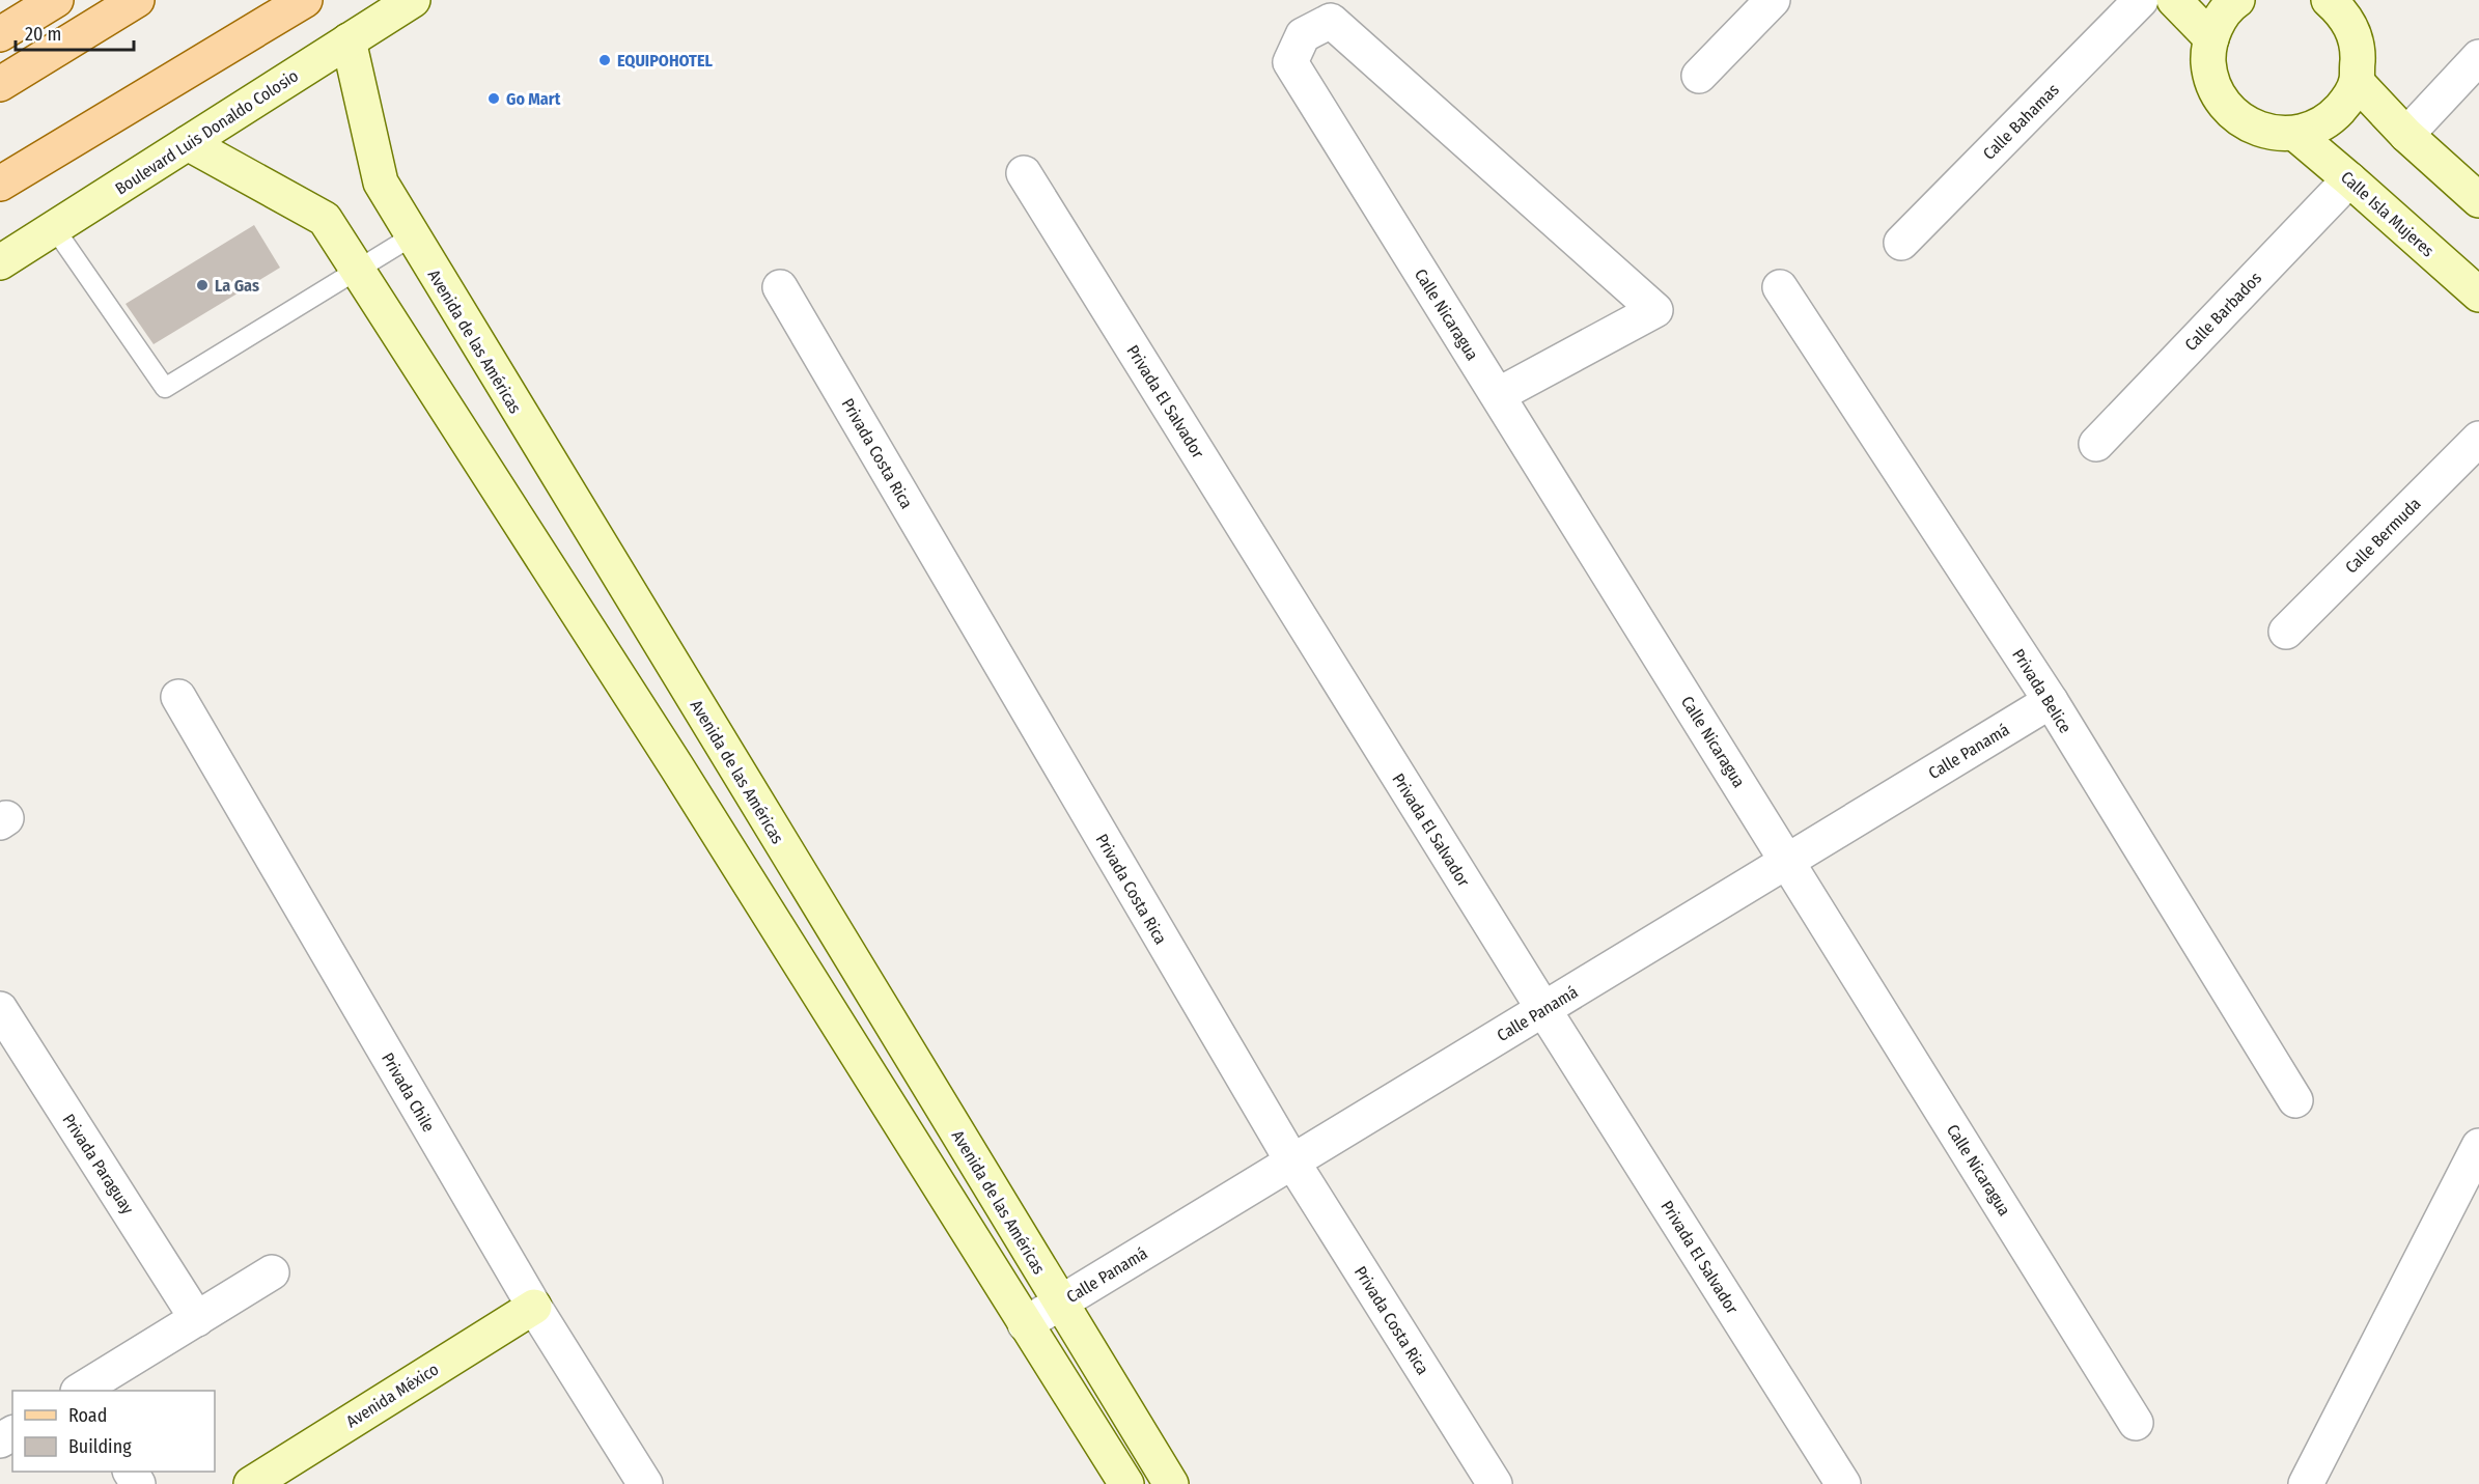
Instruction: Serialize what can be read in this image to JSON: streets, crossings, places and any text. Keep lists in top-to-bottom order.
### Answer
{
  "streets": {
    "street": [
      "Calle Bahamas",
      "Boulevard Luis Donaldo Colosio",
      "Calle Isla Mujeres",
      "Calle Barbados",
      "Calle Nicaragua",
      "Avenida de las Américas",
      "Privada El Salvador",
      "Privada Costa Rica",
      "Calle Bermuda",
      "Privada Belice",
      "Calle Panamá",
      "Privada Chile",
      "Privada Paraguay",
      "Avenida México"
    ]
  },
  "crossings": [
    ["Boulevard Luis Donaldo Colosio", "Avenida de las Américas"],
    ["Calle Isla Mujeres", "Calle Barbados"],
    ["Calle Nicaragua", "Calle Panamá"],
    ["Avenida de las Américas", "Calle Panamá"],
    ["Privada El Salvador", "Calle Panamá"],
    ["Privada Costa Rica", "Calle Panamá"],
    ["Privada Belice", "Calle Panamá"],
    ["Privada Chile", "Avenida México"]
  ],
  "places": ["EQUIPOHOTEL", "Go Mart", "La Gas"],
  "legend": ["Road", "Building"],
  "scale_bar": "20 m"
}
